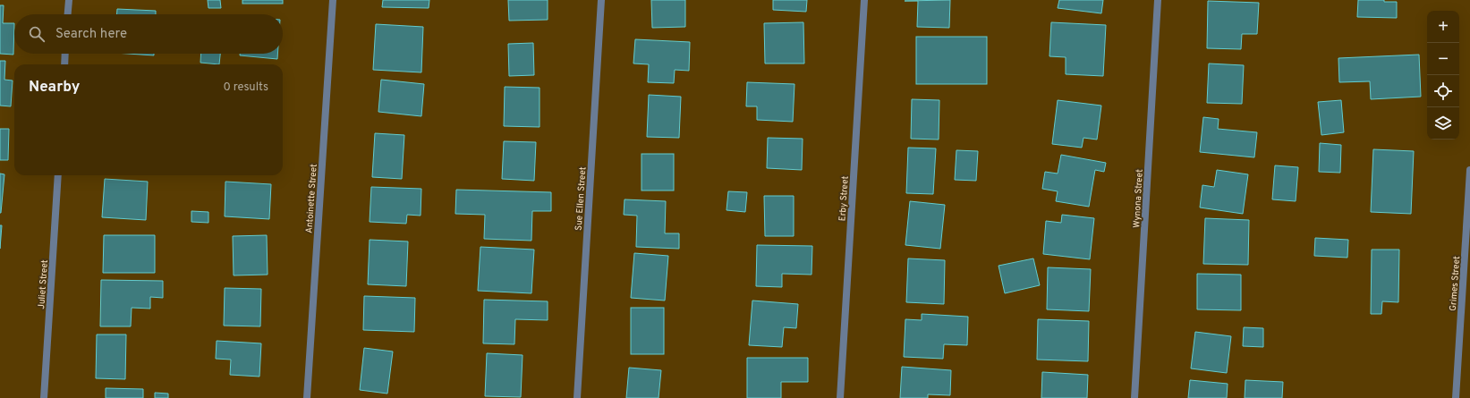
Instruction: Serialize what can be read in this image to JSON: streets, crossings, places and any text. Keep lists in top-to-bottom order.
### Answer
{
  "streets": {
    "street": [
      "Antoinette Street",
      "Sue Ellen Street",
      "Erby Street",
      "Wynona Street",
      "Grimes Street",
      "Juliet Street"
    ]
  },
  "page": {
    "map_buttons": ["+", "−"],
    "search": "Search here",
    "heading": ["Nearby", "0 results"]
  }
}
